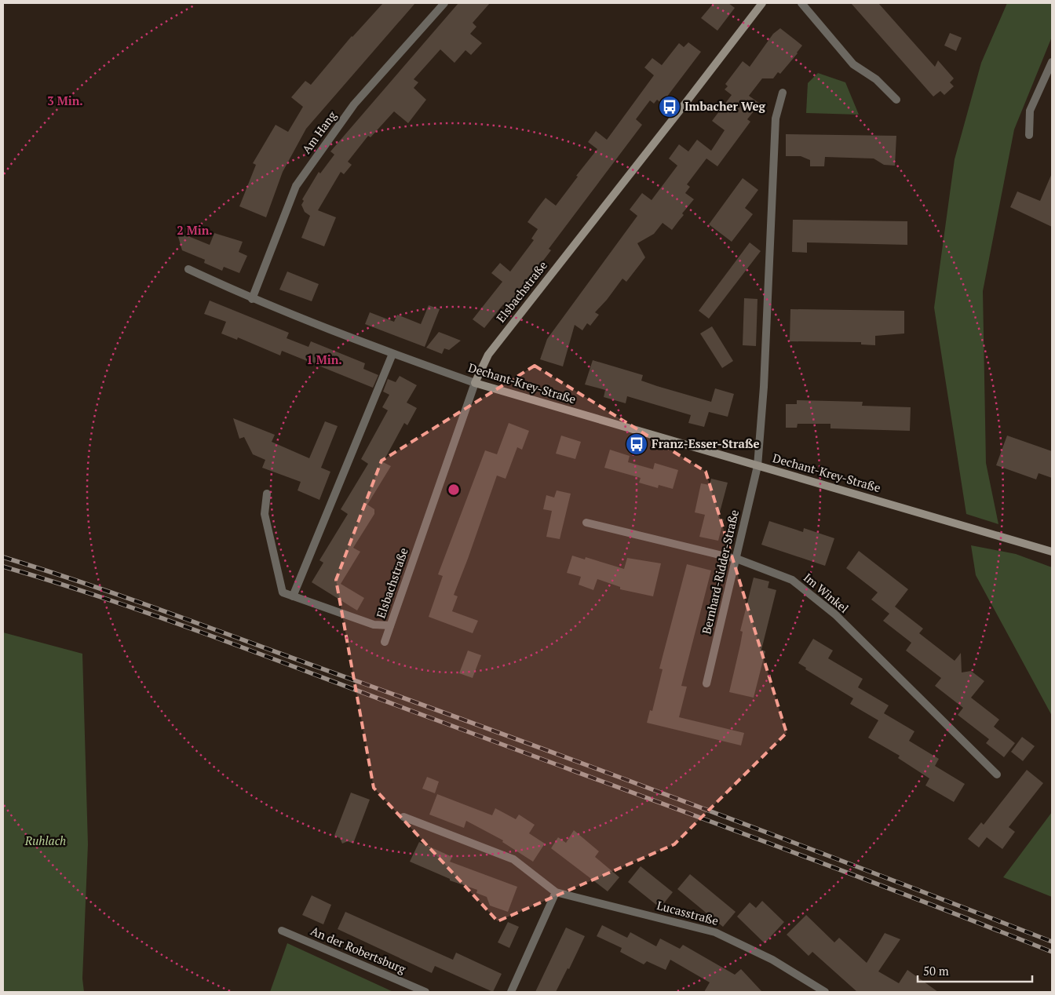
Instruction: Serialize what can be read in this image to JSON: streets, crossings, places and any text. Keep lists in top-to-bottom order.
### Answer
{
  "streets": {
    "street": [
      "Am Hang",
      "Elsbachstraße",
      "Dechant-Krey-Straße",
      "Bernhard-Ridder-Straße",
      "Im Winkel",
      "Lucasstraße",
      "An der Robertsburg"
    ]
  },
  "crossings": [
    ["Am Hang", "Dechant-Krey-Straße"],
    ["Elsbachstraße", "Dechant-Krey-Straße"],
    ["Dechant-Krey-Straße", "Bernhard-Ridder-Straße"],
    ["Bernhard-Ridder-Straße", "Im Winkel"]
  ],
  "parks": ["Ruhlach"],
  "places": {
    "bus stop": ["Imbacher Weg", "Franz-Esser-Straße"]
  },
  "scale_bar": "50 m",
  "rings": ["3 Min.", "2 Min.", "1 Min."]
}
